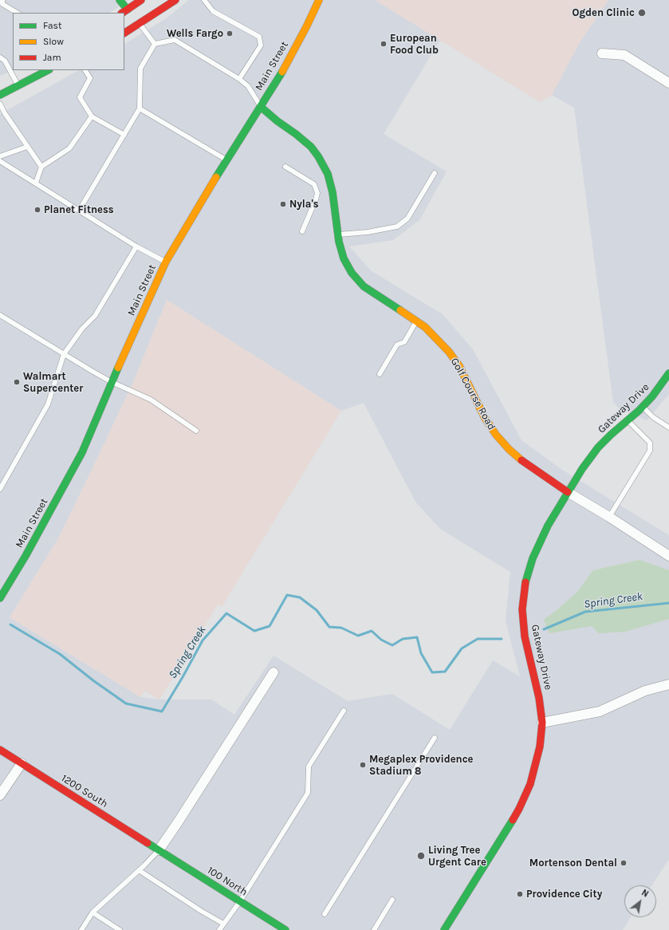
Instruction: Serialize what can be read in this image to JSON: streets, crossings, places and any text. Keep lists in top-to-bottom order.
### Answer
{
  "streets": {
    "main road": [
      "Main Street",
      "Golf Course Road",
      "Gateway Drive",
      "1200 South",
      "100 North"
    ]
  },
  "crossings": [
    ["Main Street", "Golf Course Road"],
    ["Golf Course Road", "Gateway Drive"],
    ["1200 South", "100 North"]
  ],
  "water": ["Spring Creek"],
  "places": [
    "Ogden Clinic",
    "Wells Fargo",
    "European Food Club",
    "Nyla's",
    "Planet Fitness",
    "Walmart Supercenter",
    "Megaplex Providence Stadium 8",
    "Living Tree Urgent Care",
    "Mortenson Dental",
    "Providence City"
  ],
  "legend": ["Fast", "Slow", "Jam"],
  "north": "top right"
}
